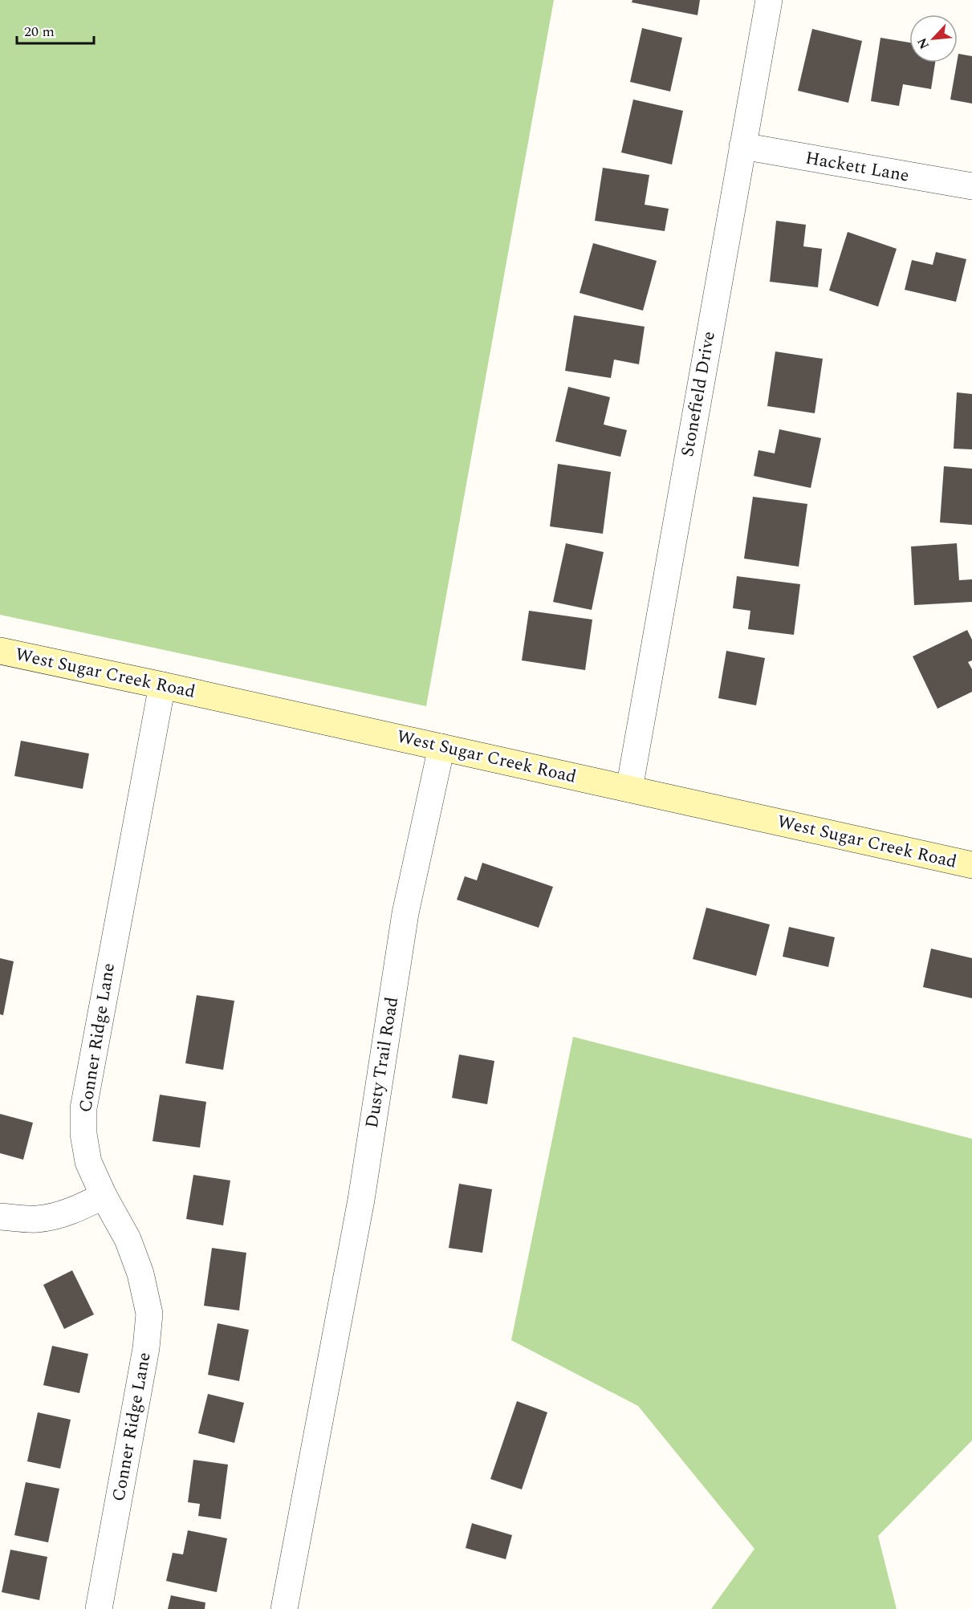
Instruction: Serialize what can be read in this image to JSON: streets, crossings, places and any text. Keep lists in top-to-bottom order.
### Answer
{
  "streets": {
    "main road": ["West Sugar Creek Road"],
    "street": [
      "Hackett Lane",
      "Stonefield Drive",
      "Conner Ridge Lane",
      "Dusty Trail Road"
    ]
  },
  "crossings": [
    ["Hackett Lane", "Stonefield Drive"],
    ["Stonefield Drive", "West Sugar Creek Road"],
    ["West Sugar Creek Road", "Conner Ridge Lane"],
    ["West Sugar Creek Road", "Dusty Trail Road"]
  ],
  "scale_bar": "20 m",
  "north": "bottom left"
}
